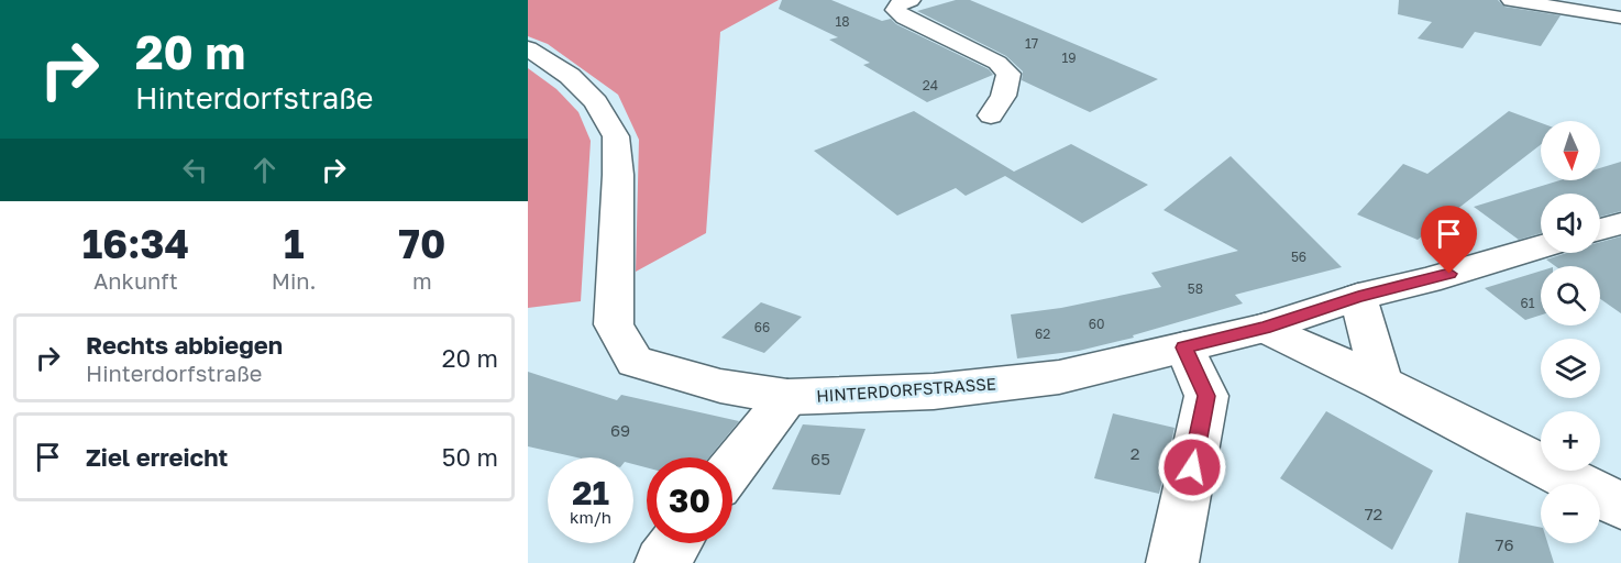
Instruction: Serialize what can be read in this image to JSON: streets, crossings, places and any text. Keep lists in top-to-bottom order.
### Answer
{
  "streets": {
    "street": ["HINTERDORFSTRASSE"]
  },
  "house_numbers": [
    "18",
    "17",
    "19",
    "24",
    "56",
    "58",
    "61",
    "60",
    "66",
    "62",
    "69",
    "2",
    "65",
    "72",
    "76"
  ],
  "north": "bottom",
  "page": {
    "turn": ["20 m", "Hinterdorfstraße"],
    "map_buttons": ["+", "−"],
    "eta": [
      "16:34",
      "Ankunft",
      "1",
      "Min.",
      "70",
      "m"
    ],
    "list": [
      {
        "name": "Rechts abbiegen",
        "note": "Hinterdorfstraße",
        "value": "20 m"
      },
      {
        "name": "Ziel erreicht",
        "value": "50 m"
      }
    ],
    "speed": "21 km/h",
    "limit": "30"
  }
}
